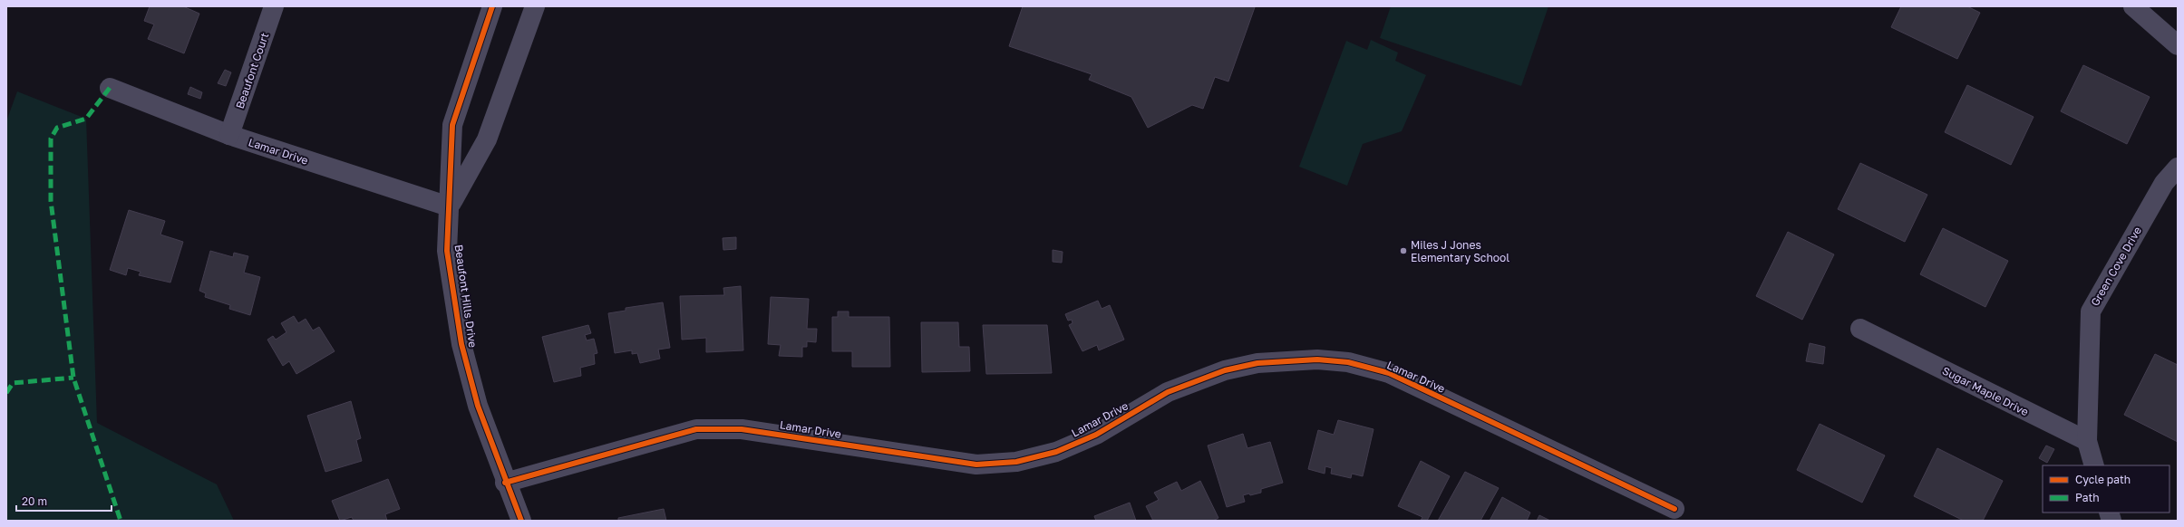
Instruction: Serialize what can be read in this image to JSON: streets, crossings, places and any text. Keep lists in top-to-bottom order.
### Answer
{
  "streets": {
    "street": [
      "Beaufont Court",
      "Lamar Drive",
      "Green Cove Drive",
      "Beaufont Hills Drive",
      "Sugar Maple Drive"
    ]
  },
  "crossings": [
    ["Beaufont Court", "Lamar Drive"],
    ["Lamar Drive", "Beaufont Hills Drive"],
    ["Green Cove Drive", "Sugar Maple Drive"]
  ],
  "places": ["Miles J Jones Elementary School"],
  "legend": ["Cycle path", "Path"],
  "scale_bar": "20 m"
}
